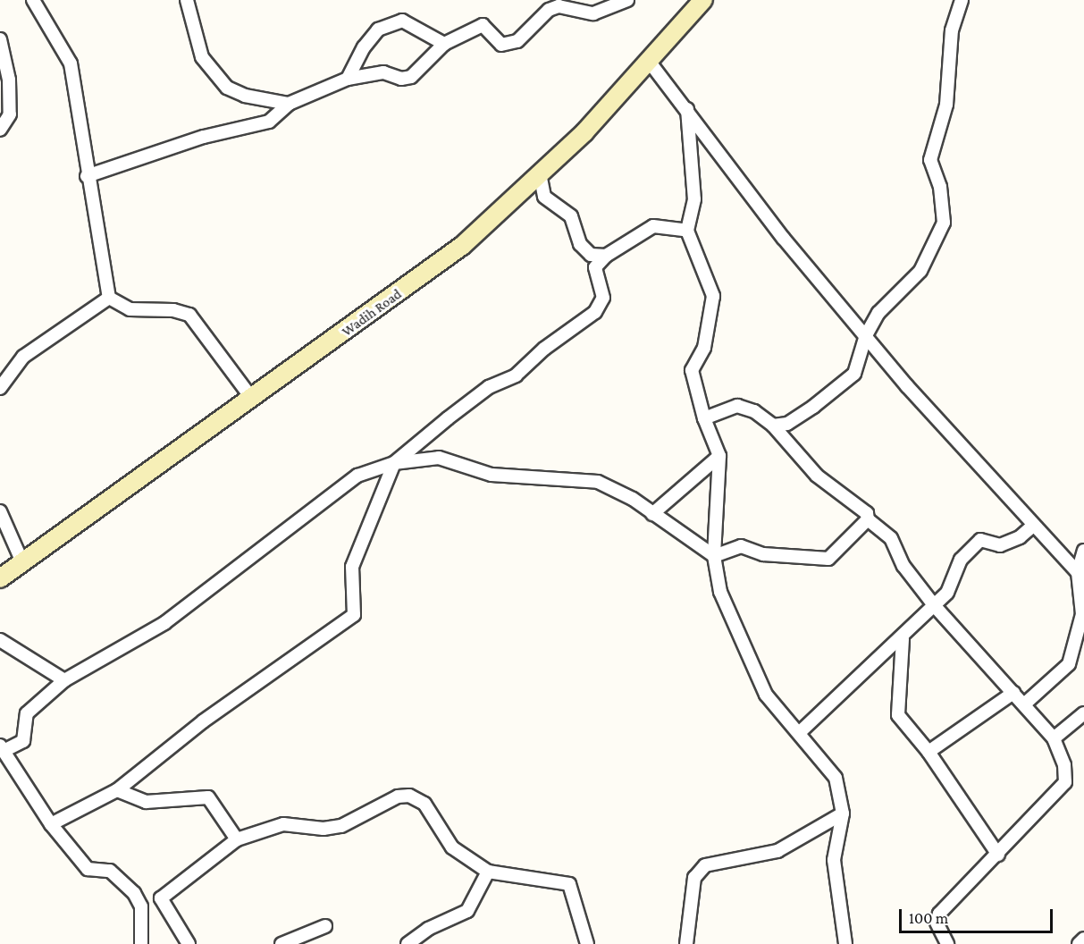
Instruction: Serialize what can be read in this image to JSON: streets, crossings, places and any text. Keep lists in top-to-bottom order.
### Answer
{
  "streets": {
    "street": ["Wadih Road"]
  },
  "scale_bar": "100 m"
}
